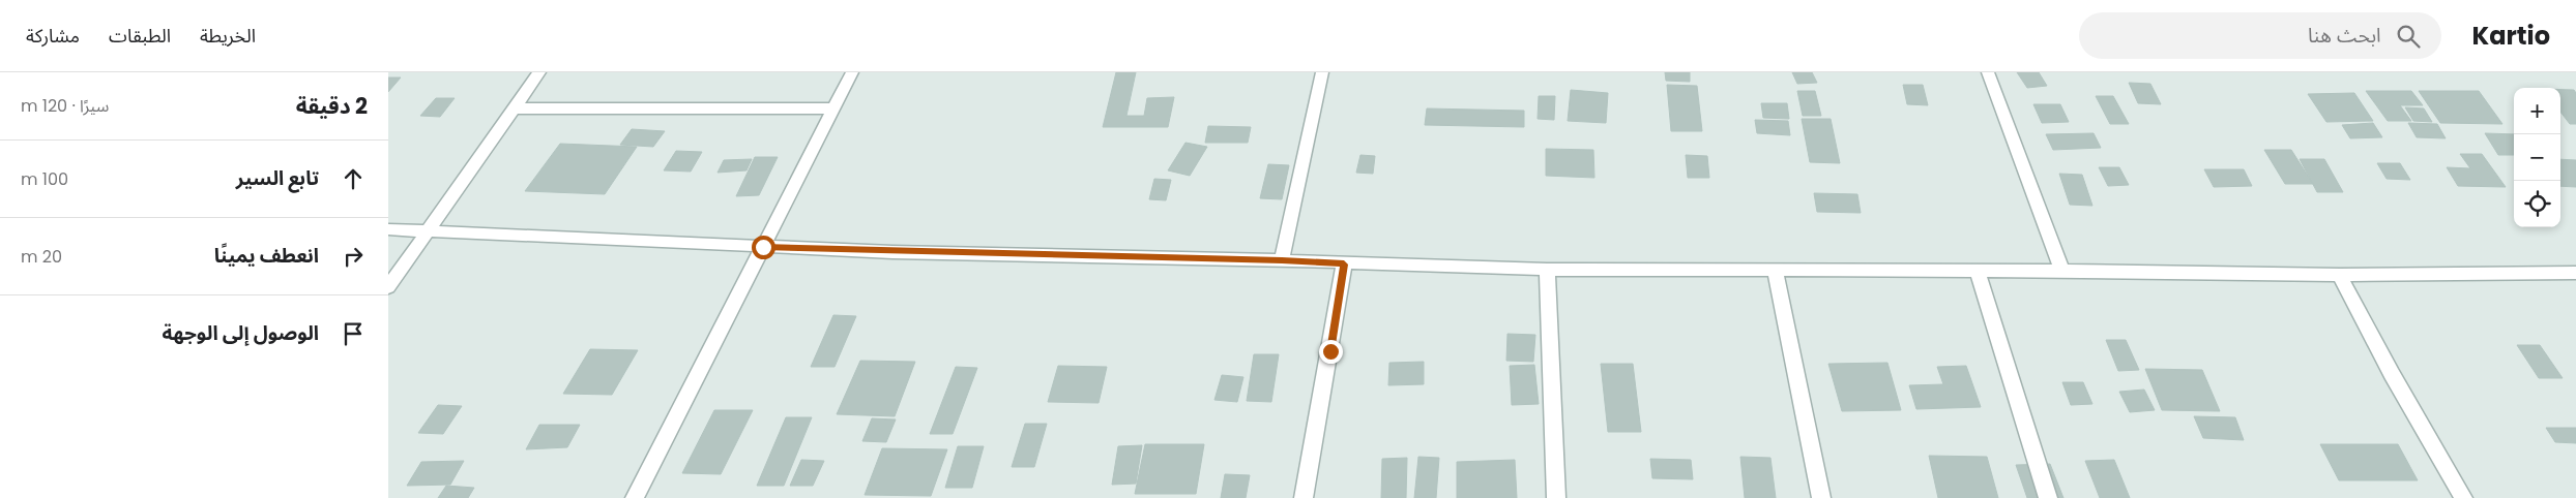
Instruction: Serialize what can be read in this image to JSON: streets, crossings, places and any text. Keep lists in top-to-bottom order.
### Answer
{
  "page": {
    "header": "Kartio",
    "search": "ابحث هنا",
    "nav": ["الخريطة", "الطبقات", "مشاركة"],
    "heading": ["2 دقيقة", "سيرًا · 120 m"],
    "map_buttons": ["+", "−"],
    "list": [
      ["تابع السير", "100 m"],
      ["انعطف يمينًا", "20 m"],
      "الوصول إلى الوجهة"
    ]
  }
}
